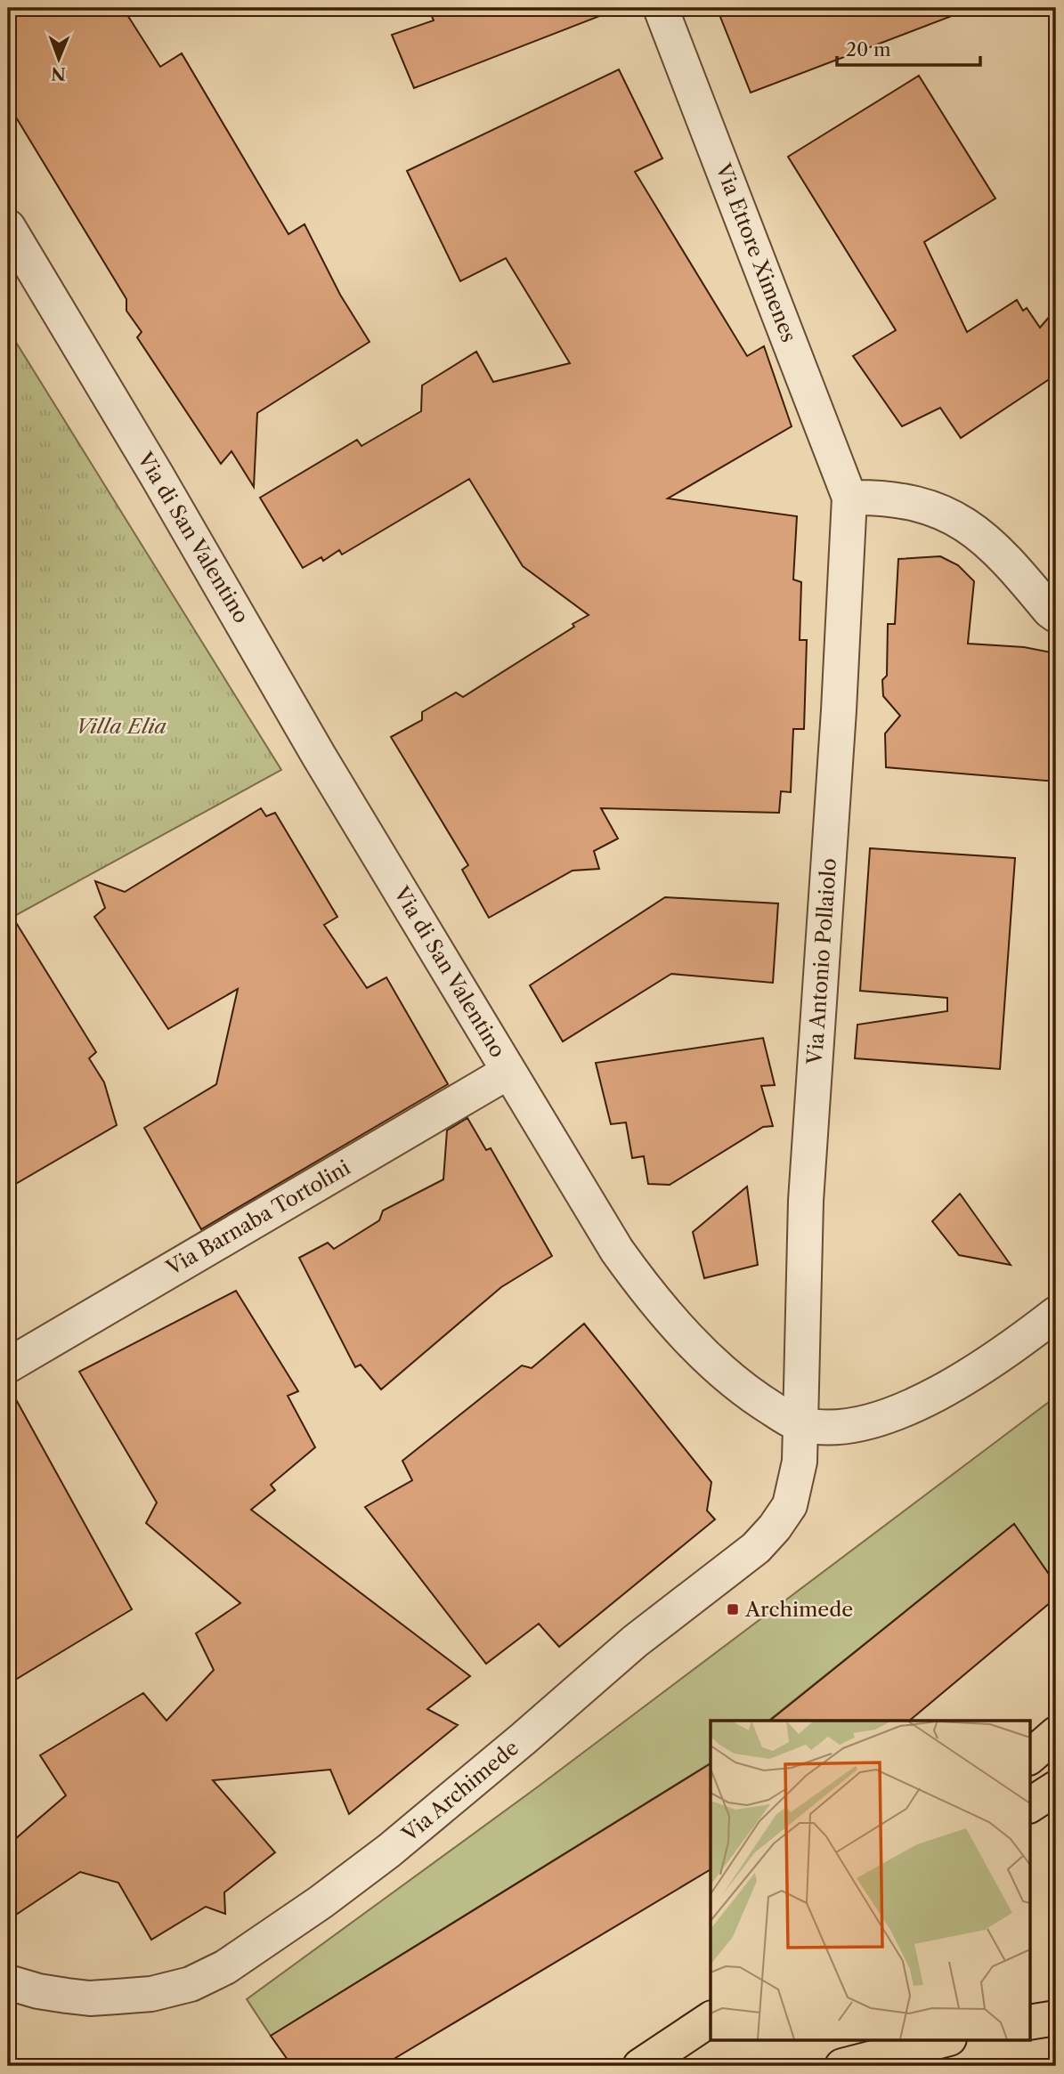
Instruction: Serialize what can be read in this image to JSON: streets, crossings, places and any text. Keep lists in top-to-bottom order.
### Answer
{
  "streets": {
    "street": [
      "Via Ettore Ximenes",
      "Via di San Valentino",
      "Via Antonio Pollaiolo",
      "Via Barnaba Tortolini",
      "Via Archimede"
    ]
  },
  "crossings": [
    ["Via Ettore Ximenes", "Via Antonio Pollaiolo"],
    ["Via di San Valentino", "Via Antonio Pollaiolo"],
    ["Via di San Valentino", "Via Barnaba Tortolini"],
    ["Via di San Valentino", "Via Archimede"],
    ["Via Antonio Pollaiolo", "Via Archimede"]
  ],
  "parks": ["Villa Elia"],
  "places": {
    "transit": ["Archimede"]
  },
  "scale_bar": "20 m",
  "north": "bottom"
}
